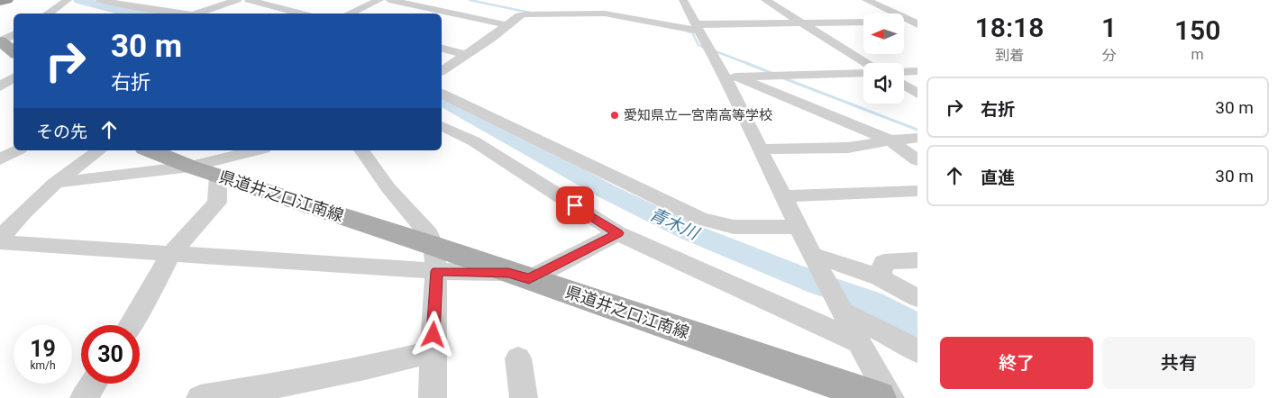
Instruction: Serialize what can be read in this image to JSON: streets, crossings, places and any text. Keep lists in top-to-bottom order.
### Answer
{
  "streets": {
    "main road": ["県道井之口江南線"]
  },
  "water": ["青木川"],
  "places": ["愛知県立一宮南高等学校"],
  "north": "left",
  "page": {
    "eta": [
      "18:18",
      "到着",
      "1",
      "分",
      "150",
      "m"
    ],
    "turn": ["30 m", "右折"],
    "list": [
      {
        "name": "右折",
        "value": "30 m"
      },
      {
        "name": "直進",
        "value": "30 m"
      }
    ],
    "then": "その先",
    "speed": "19 km/h",
    "limit": "30",
    "buttons": ["終了", "共有"]
  }
}
